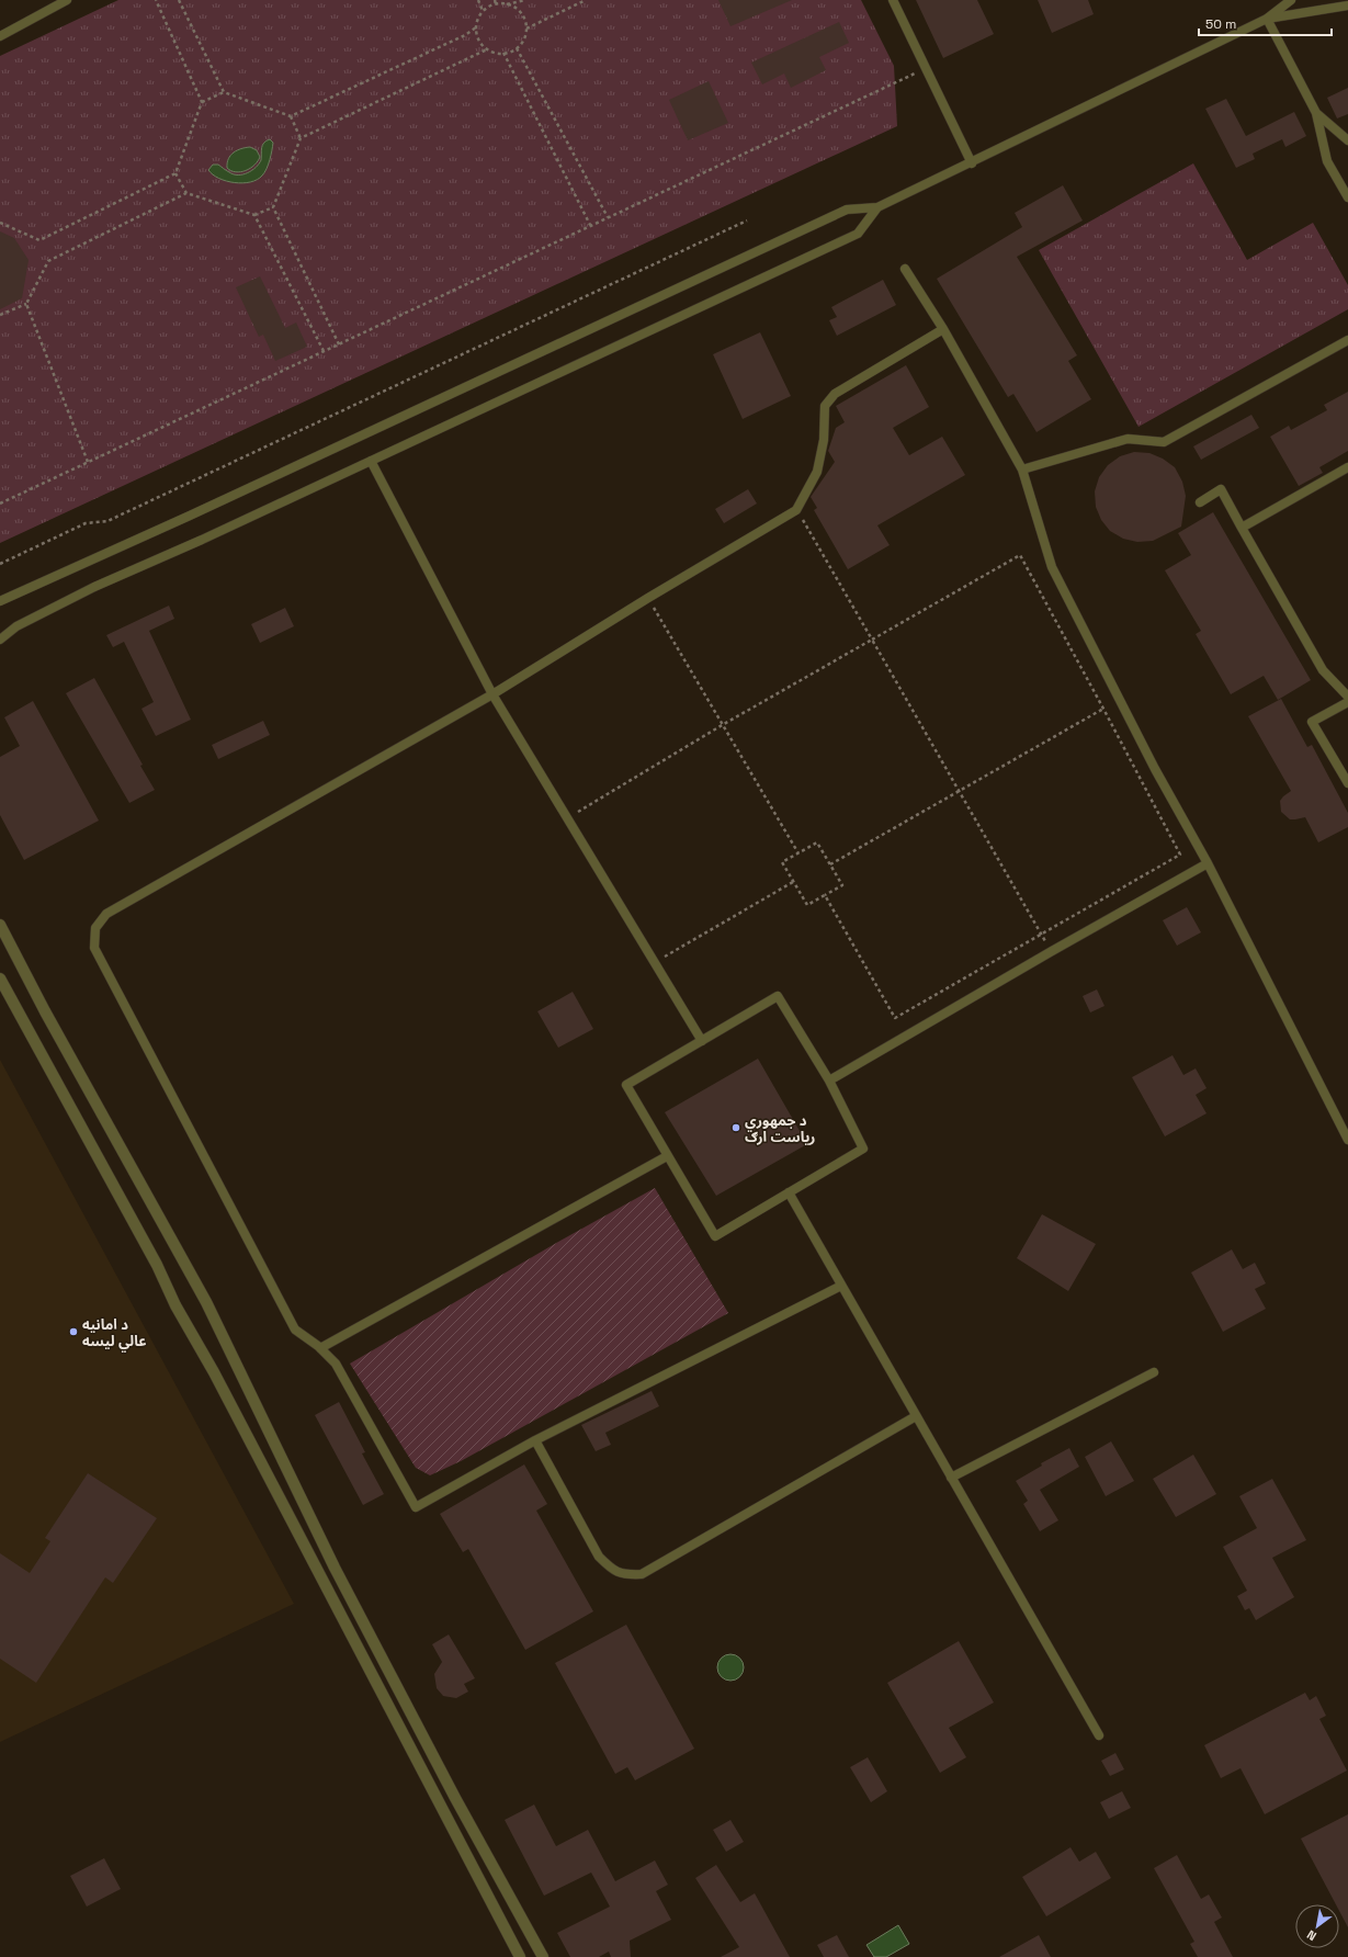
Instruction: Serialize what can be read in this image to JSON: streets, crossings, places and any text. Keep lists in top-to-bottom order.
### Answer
{
  "places": ["د جمهوري ریاست ارګ", "د امانیه عالي لیسه"],
  "scale_bar": "50 m",
  "north": "bottom left"
}
